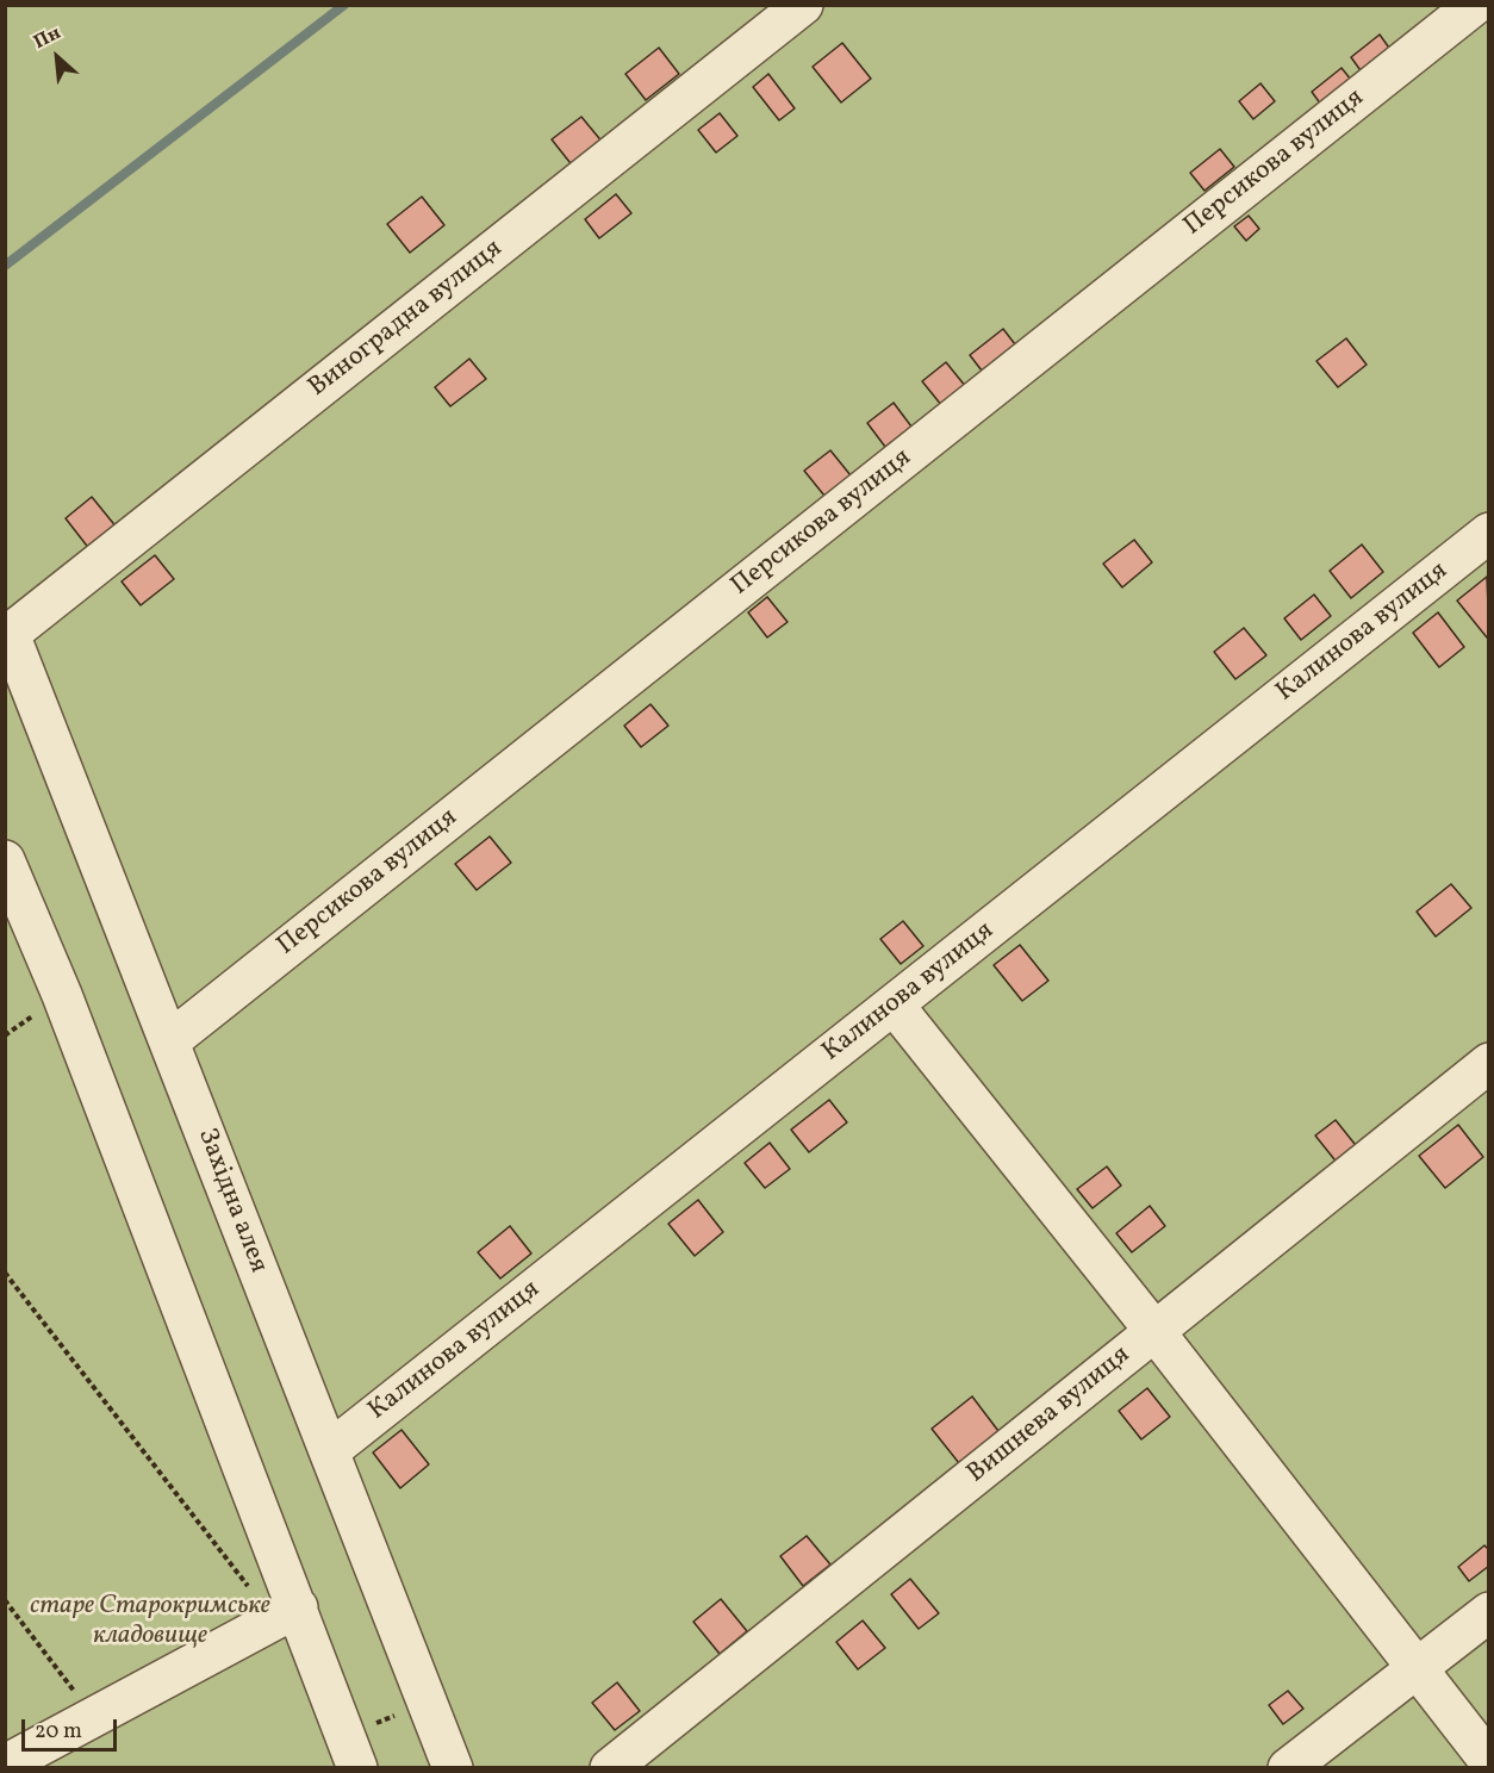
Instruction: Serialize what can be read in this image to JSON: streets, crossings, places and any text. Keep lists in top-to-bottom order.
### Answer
{
  "streets": {
    "street": [
      "Персикова вулиця",
      "Виноградна вулиця",
      "Калинова вулиця",
      "Західна алея",
      "Вишнева вулиця"
    ]
  },
  "crossings": [
    ["Персикова вулиця", "Західна алея"],
    ["Виноградна вулиця", "Західна алея"],
    ["Калинова вулиця", "Західна алея"]
  ],
  "parks": ["старе Старокримське кладовище"],
  "scale_bar": "20 m",
  "north": "top left"
}
